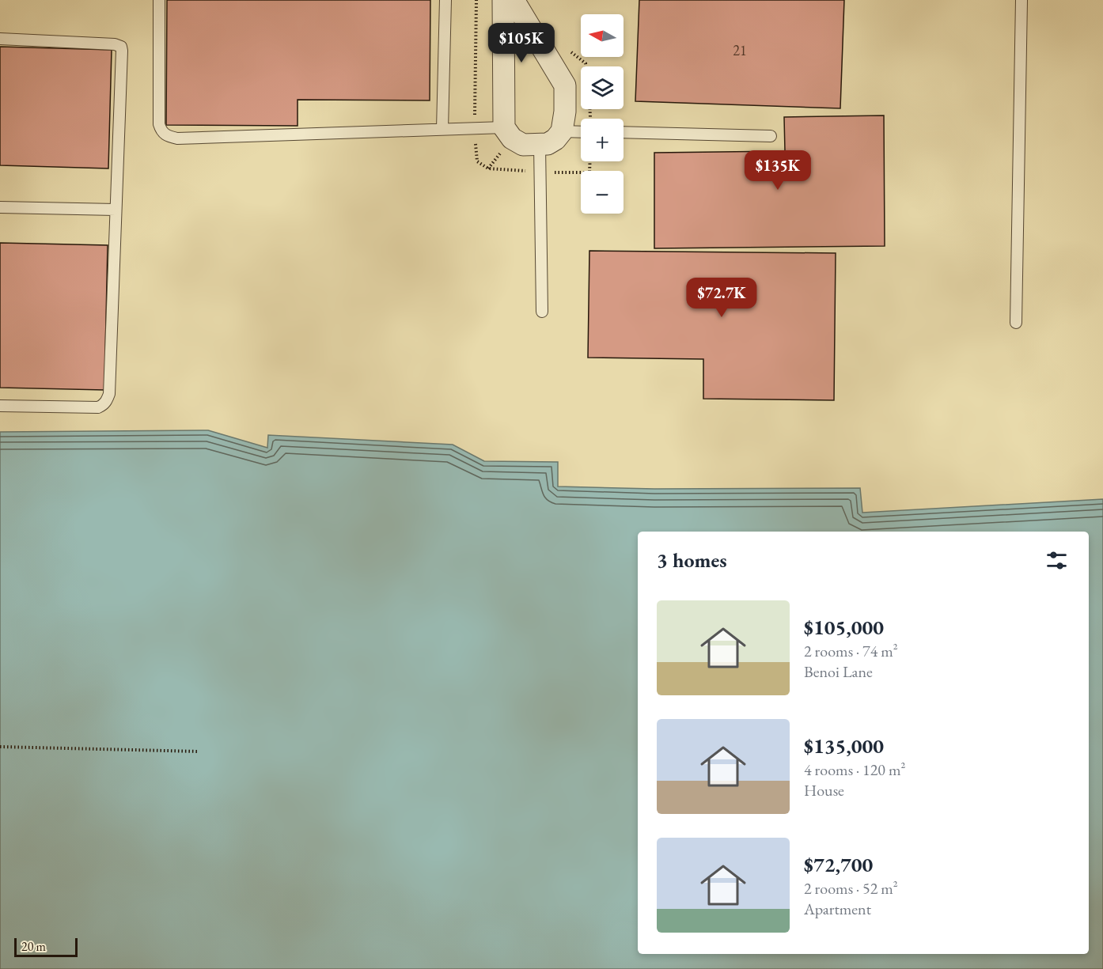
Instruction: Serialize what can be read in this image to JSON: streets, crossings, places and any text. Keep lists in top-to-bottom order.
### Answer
{
  "house_numbers": ["21"],
  "scale_bar": "20 m",
  "north": "left",
  "page": {
    "map_buttons": ["+", "−"],
    "price": ["$105K", "$135K", "$72.7K"],
    "heading": "3 homes",
    "list": [
      {
        "name": "$105,000",
        "note": "2 rooms · 74 m² · Benoi Lane"
      },
      {
        "name": "$135,000",
        "note": "4 rooms · 120 m² · House"
      },
      {
        "name": "$72,700",
        "note": "2 rooms · 52 m² · Apartment"
      }
    ],
    "scale": "20 m"
  }
}
